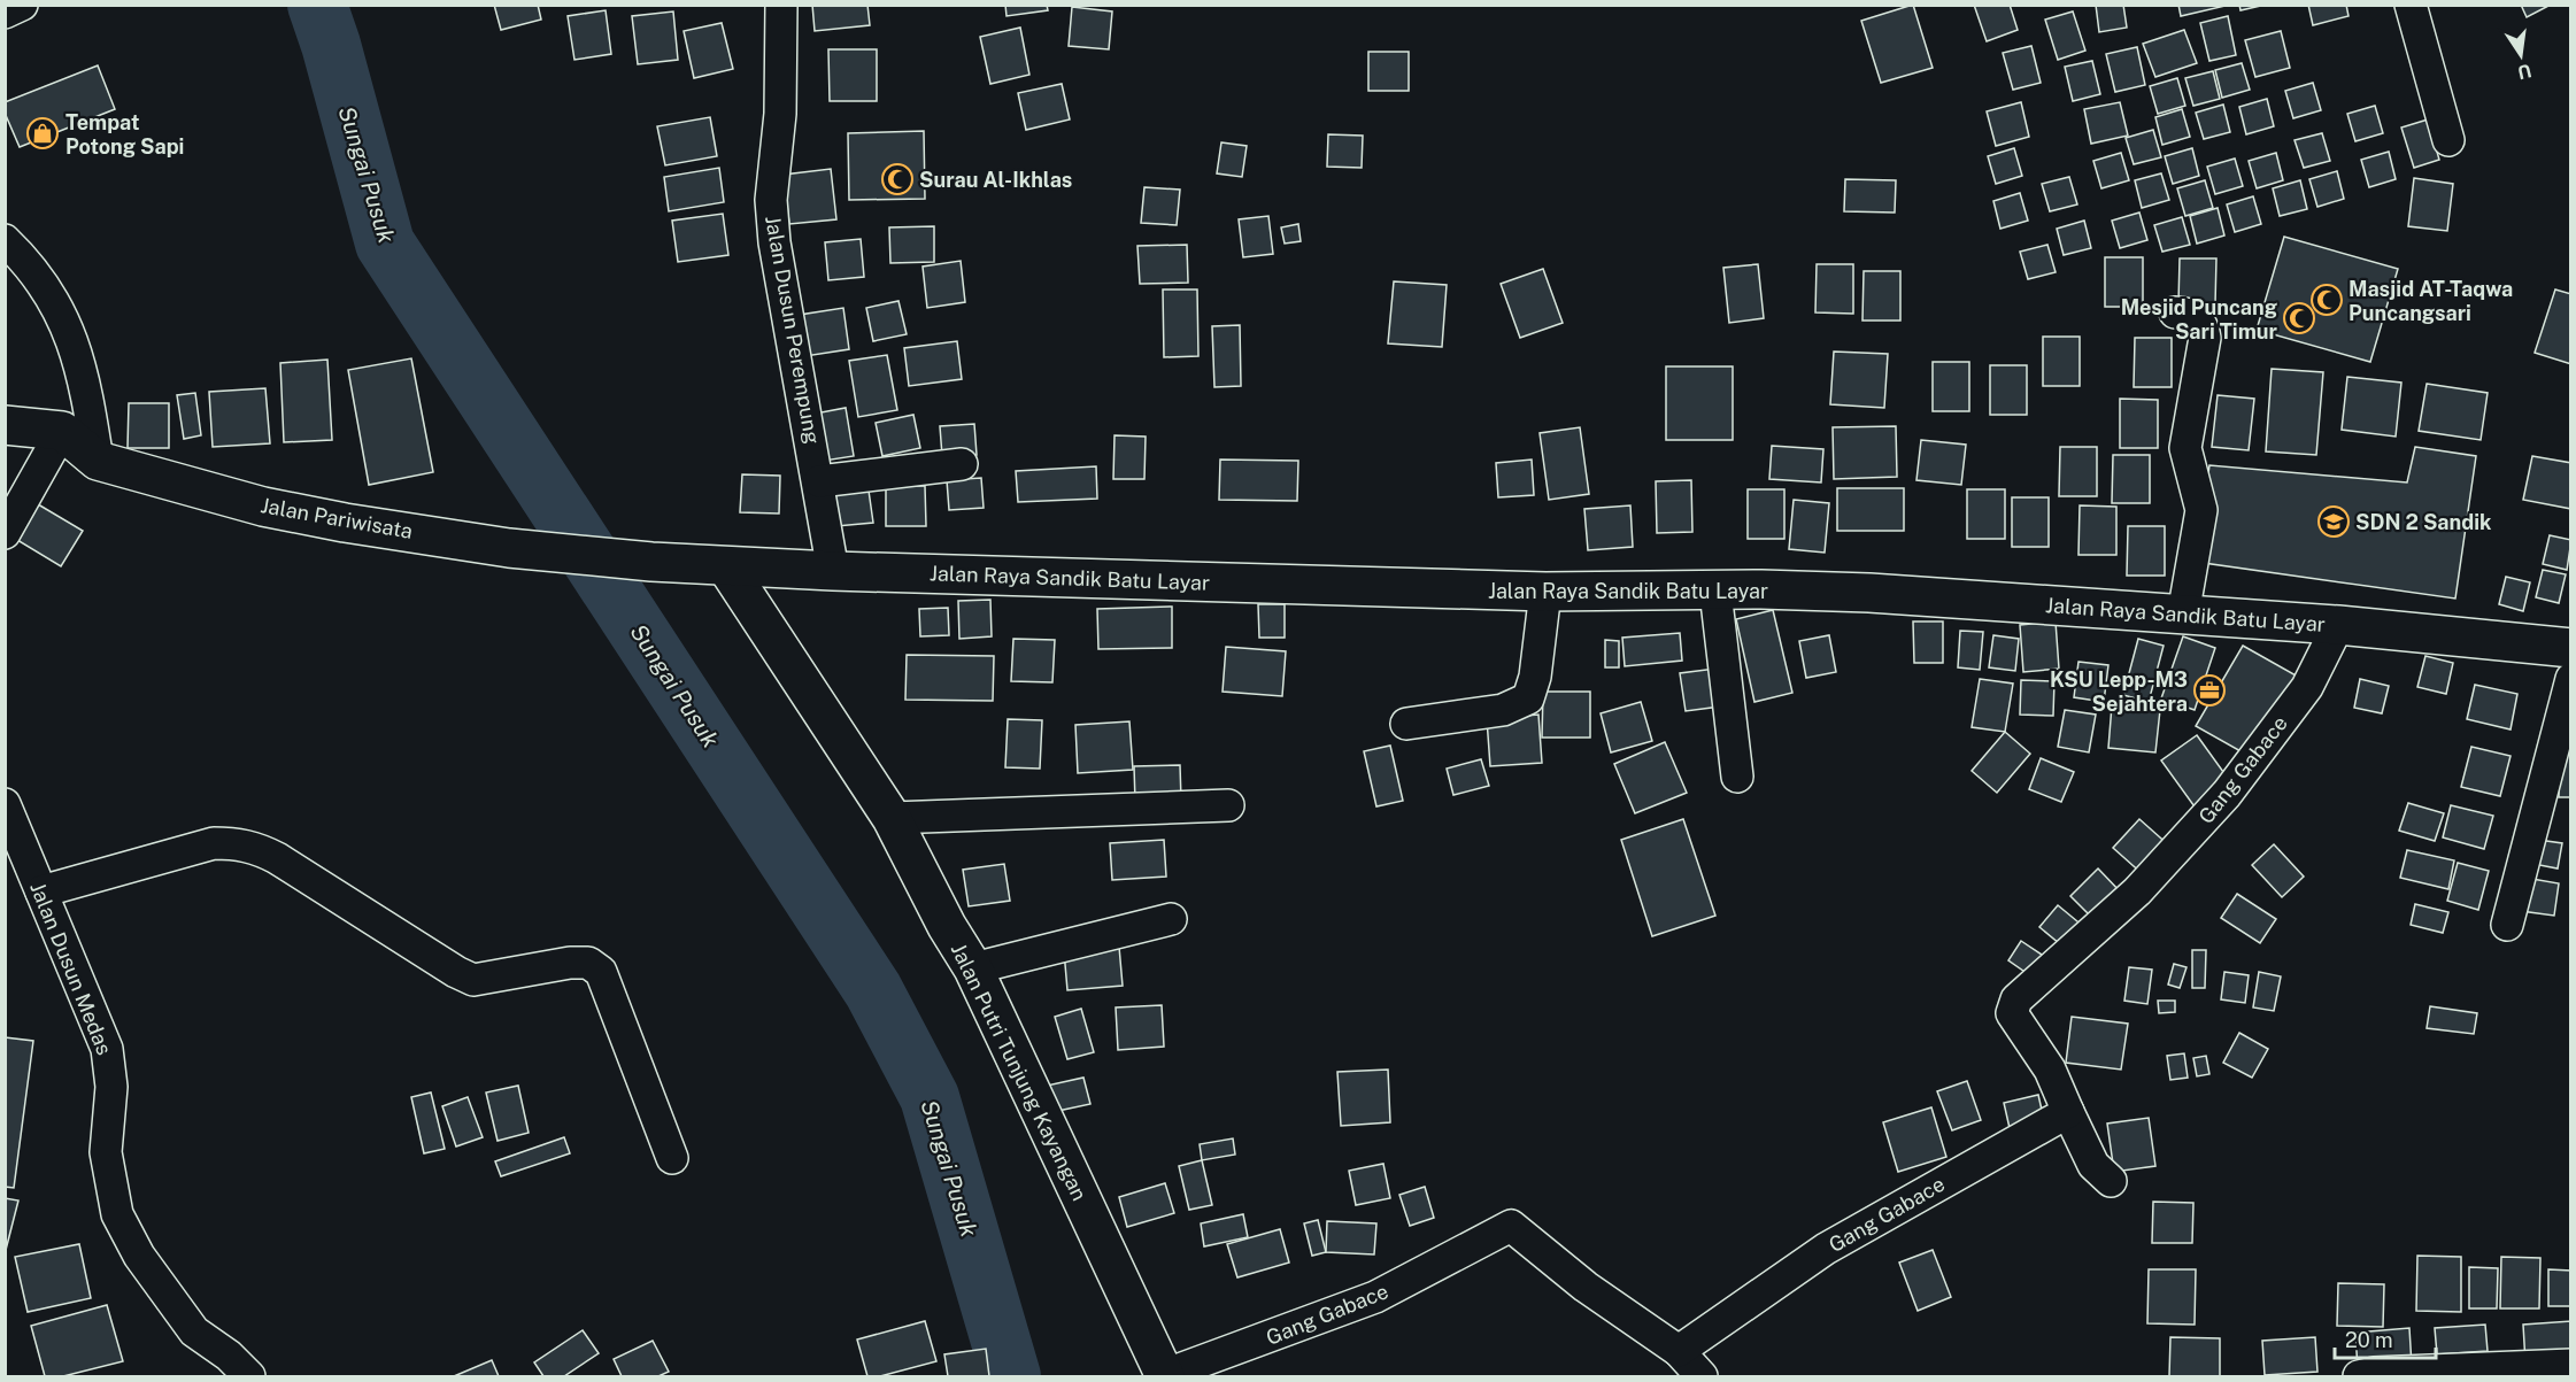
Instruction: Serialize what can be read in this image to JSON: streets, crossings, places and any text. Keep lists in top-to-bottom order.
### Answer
{
  "streets": {
    "main road": ["Jalan Pariwisata", "Jalan Raya Sandik Batu Layar", "Jalan Putri Tunjung Kayangan"],
    "street": ["Jalan Dusun Perempung", "Gang Gabace", "Jalan Dusun Medas"]
  },
  "crossings": [
    ["Jalan Dusun Perempung", "Jalan Raya Sandik Batu Layar"],
    ["Jalan Pariwisata", "Jalan Raya Sandik Batu Layar"],
    ["Jalan Raya Sandik Batu Layar", "Gang Gabace"],
    ["Jalan Raya Sandik Batu Layar", "Jalan Putri Tunjung Kayangan"],
    ["Gang Gabace", "Jalan Putri Tunjung Kayangan"]
  ],
  "water": ["Sungai Pusuk"],
  "places": {
    "shop": ["Tempat Potong Sapi"],
    "mosque": ["Surau Al-Ikhlas", "Masjid AT-Taqwa Puncangsari", "Mesjid Puncang Sari Timur"],
    "school or university": ["SDN 2 Sandik"],
    "office": ["KSU Lepp-M3 Sejahtera"]
  },
  "scale_bar": "20 m",
  "north": "bottom"
}
